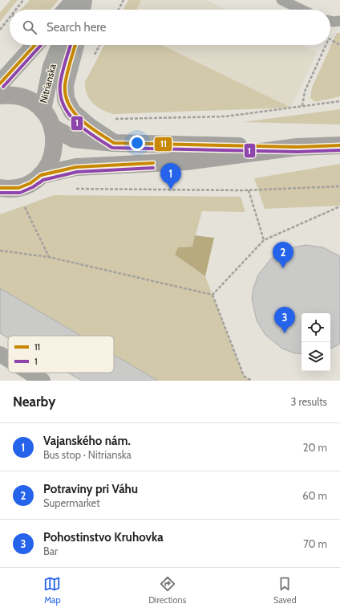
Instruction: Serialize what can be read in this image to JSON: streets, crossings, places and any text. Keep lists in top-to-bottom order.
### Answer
{
  "streets": {
    "street": ["Nitrianska"]
  },
  "lines": ["transit line 11", "transit line 1"],
  "legend": ["11", "1"],
  "page": {
    "search": "Search here",
    "pins": ["1", "2", "3"],
    "heading": ["Nearby", "3 results"],
    "list": [
      {
        "mark": "1",
        "name": "Vajanského nám.",
        "note": "Bus stop · Nitrianska",
        "value": "20 m"
      },
      {
        "mark": "2",
        "name": "Potraviny pri Váhu",
        "note": "Supermarket",
        "value": "60 m"
      },
      {
        "mark": "3",
        "name": "Pohostinstvo Kruhovka",
        "note": "Bar",
        "value": "70 m"
      }
    ],
    "nav": ["Map", "Directions", "Saved"]
  }
}
